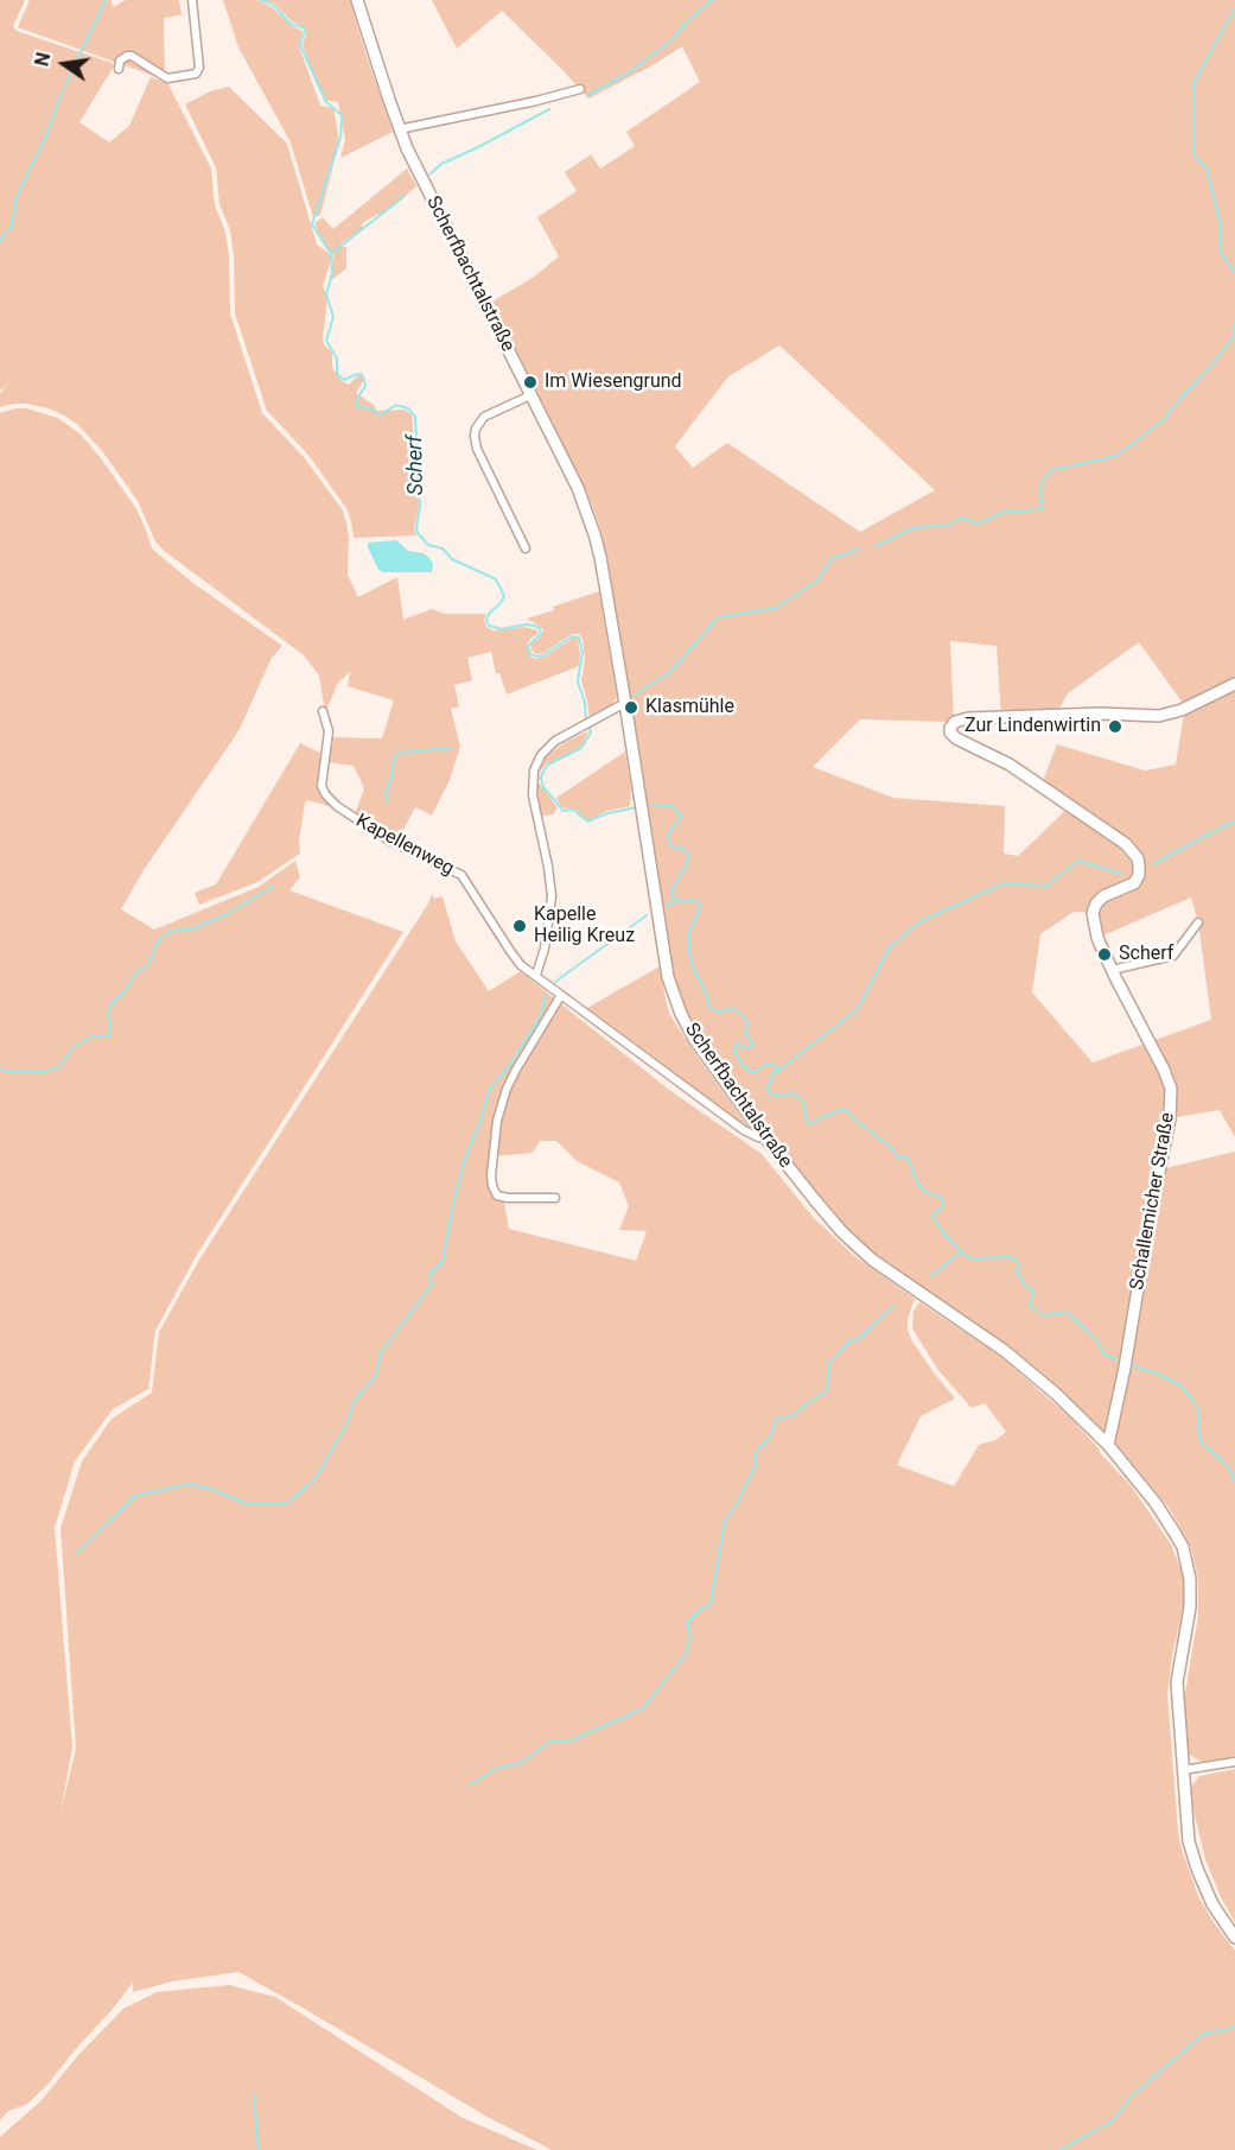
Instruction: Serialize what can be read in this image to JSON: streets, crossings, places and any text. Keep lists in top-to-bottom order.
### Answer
{
  "streets": {
    "main road": ["Scherfbachtalstraße", "Schallemicher Straße"],
    "street": ["Kapellenweg"]
  },
  "crossings": [
    ["Scherfbachtalstraße", "Kapellenweg"],
    ["Scherfbachtalstraße", "Schallemicher Straße"]
  ],
  "water": ["Scherf"],
  "places": [
    "Im Wiesengrund",
    "Klasmühle",
    "Zur Lindenwirtin",
    "Kapelle Heilig Kreuz",
    "Scherf"
  ],
  "north": "left"
}
